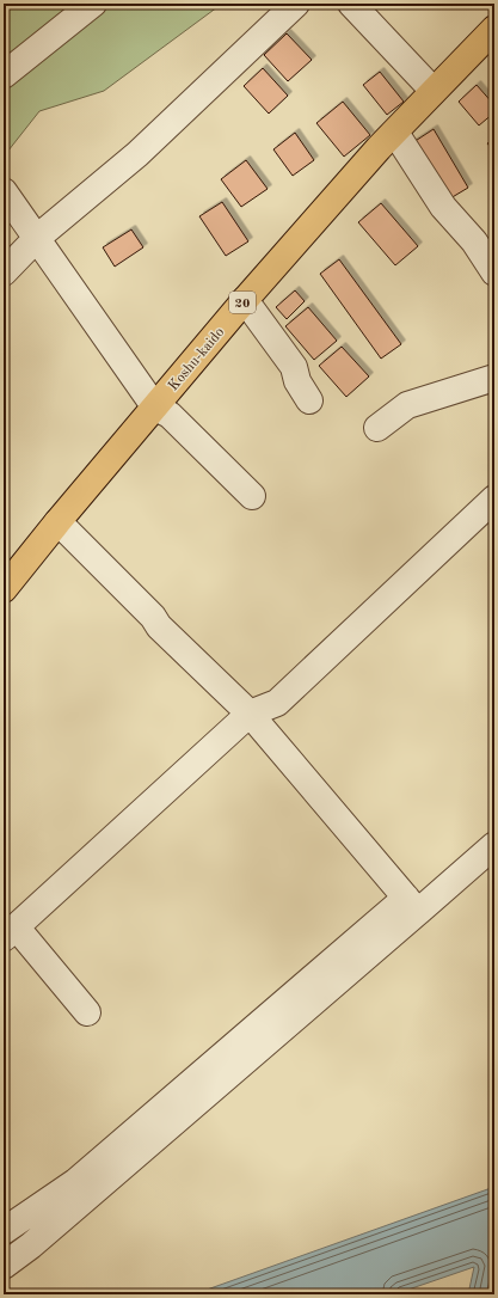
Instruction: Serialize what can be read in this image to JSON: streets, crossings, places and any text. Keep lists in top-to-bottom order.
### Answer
{
  "streets": {
    "highway": ["20", "Koshu-kaido"]
  }
}
